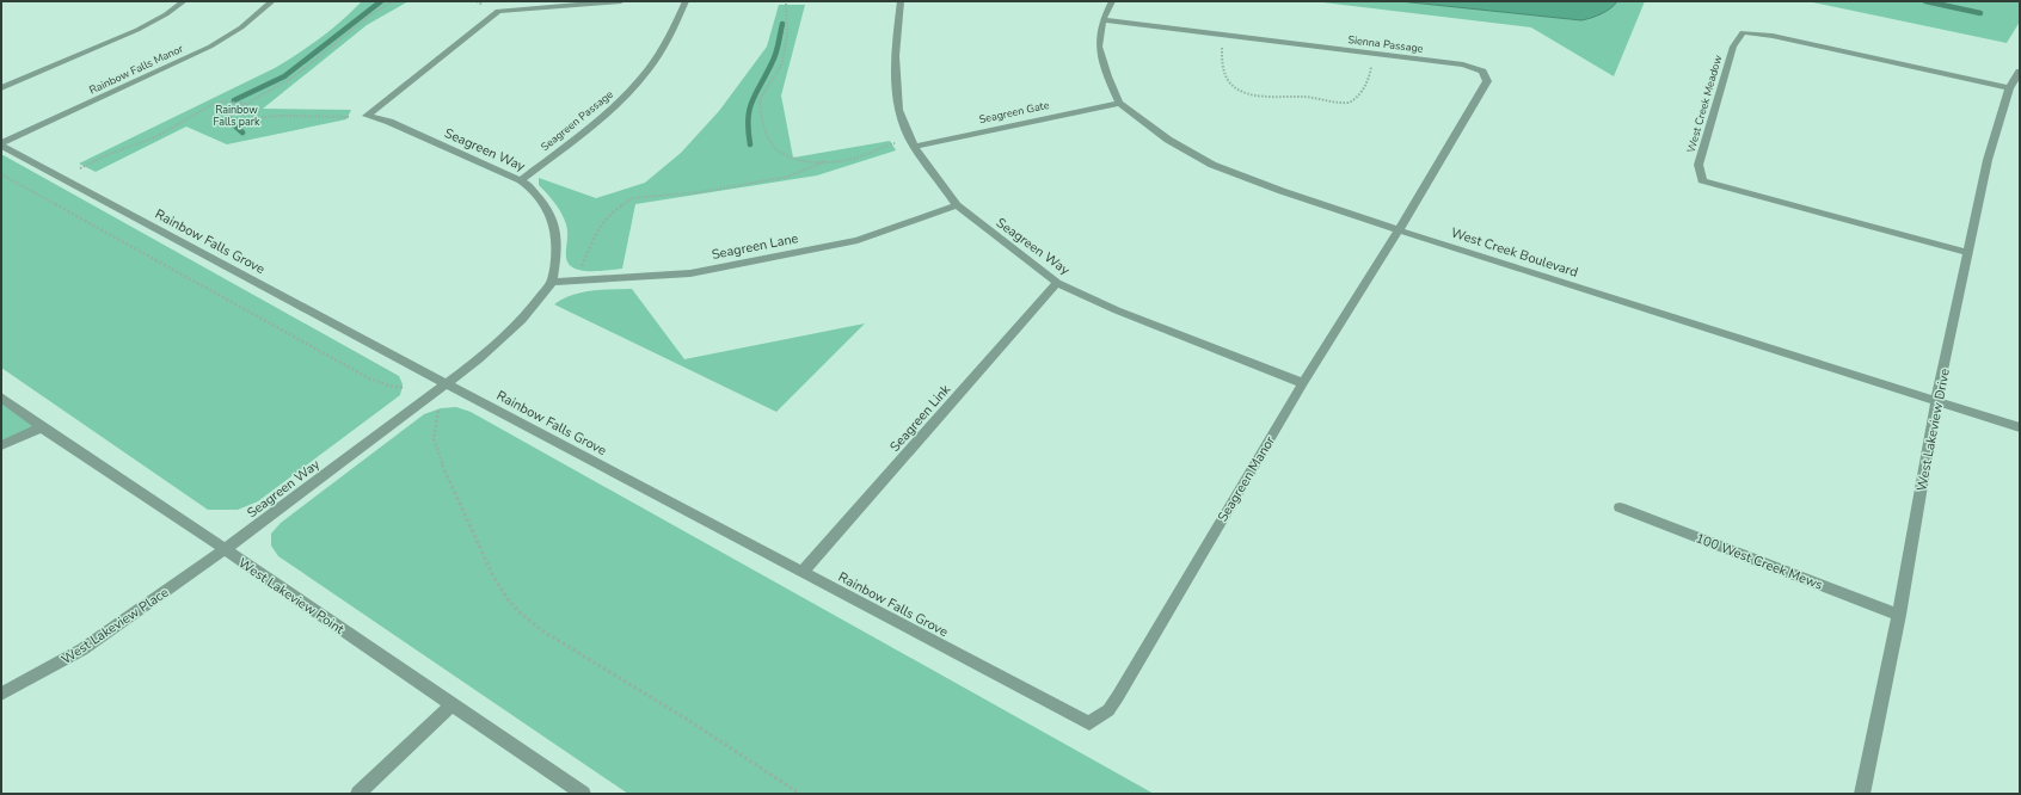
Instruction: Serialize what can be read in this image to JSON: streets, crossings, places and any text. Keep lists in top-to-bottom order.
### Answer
{
  "streets": {
    "street": [
      "Sienna Passage",
      "Rainbow Falls Manor",
      "West Creek Meadow",
      "Seagreen Gate",
      "Seagreen Passage",
      "Seagreen Way",
      "Rainbow Falls Grove",
      "Seagreen Lane",
      "West Creek Boulevard",
      "Seagreen Link",
      "West Lakeview Drive",
      "Seagreen Manor",
      "100 West Creek Mews",
      "West Lakeview Point",
      "West Lakeview Place"
    ]
  },
  "crossings": [
    ["Sienna Passage", "West Creek Boulevard"],
    ["Sienna Passage", "Seagreen Manor"],
    ["Rainbow Falls Manor", "Rainbow Falls Grove"],
    ["West Creek Meadow", "West Lakeview Drive"],
    ["Seagreen Gate", "Seagreen Way"],
    ["Seagreen Gate", "West Creek Boulevard"],
    ["Seagreen Passage", "Seagreen Way"],
    ["Seagreen Way", "Rainbow Falls Grove"],
    ["Seagreen Way", "Seagreen Lane"],
    ["Seagreen Way", "Seagreen Link"],
    ["Seagreen Way", "Seagreen Manor"],
    ["Seagreen Way", "West Lakeview Point"],
    ["Seagreen Way", "West Lakeview Place"],
    ["Rainbow Falls Grove", "Seagreen Link"],
    ["Rainbow Falls Grove", "Seagreen Manor"],
    ["West Creek Boulevard", "West Lakeview Drive"],
    ["West Creek Boulevard", "Seagreen Manor"],
    ["West Lakeview Drive", "100 West Creek Mews"],
    ["West Lakeview Point", "West Lakeview Place"]
  ],
  "parks": ["Rainbow Falls park"]
}
